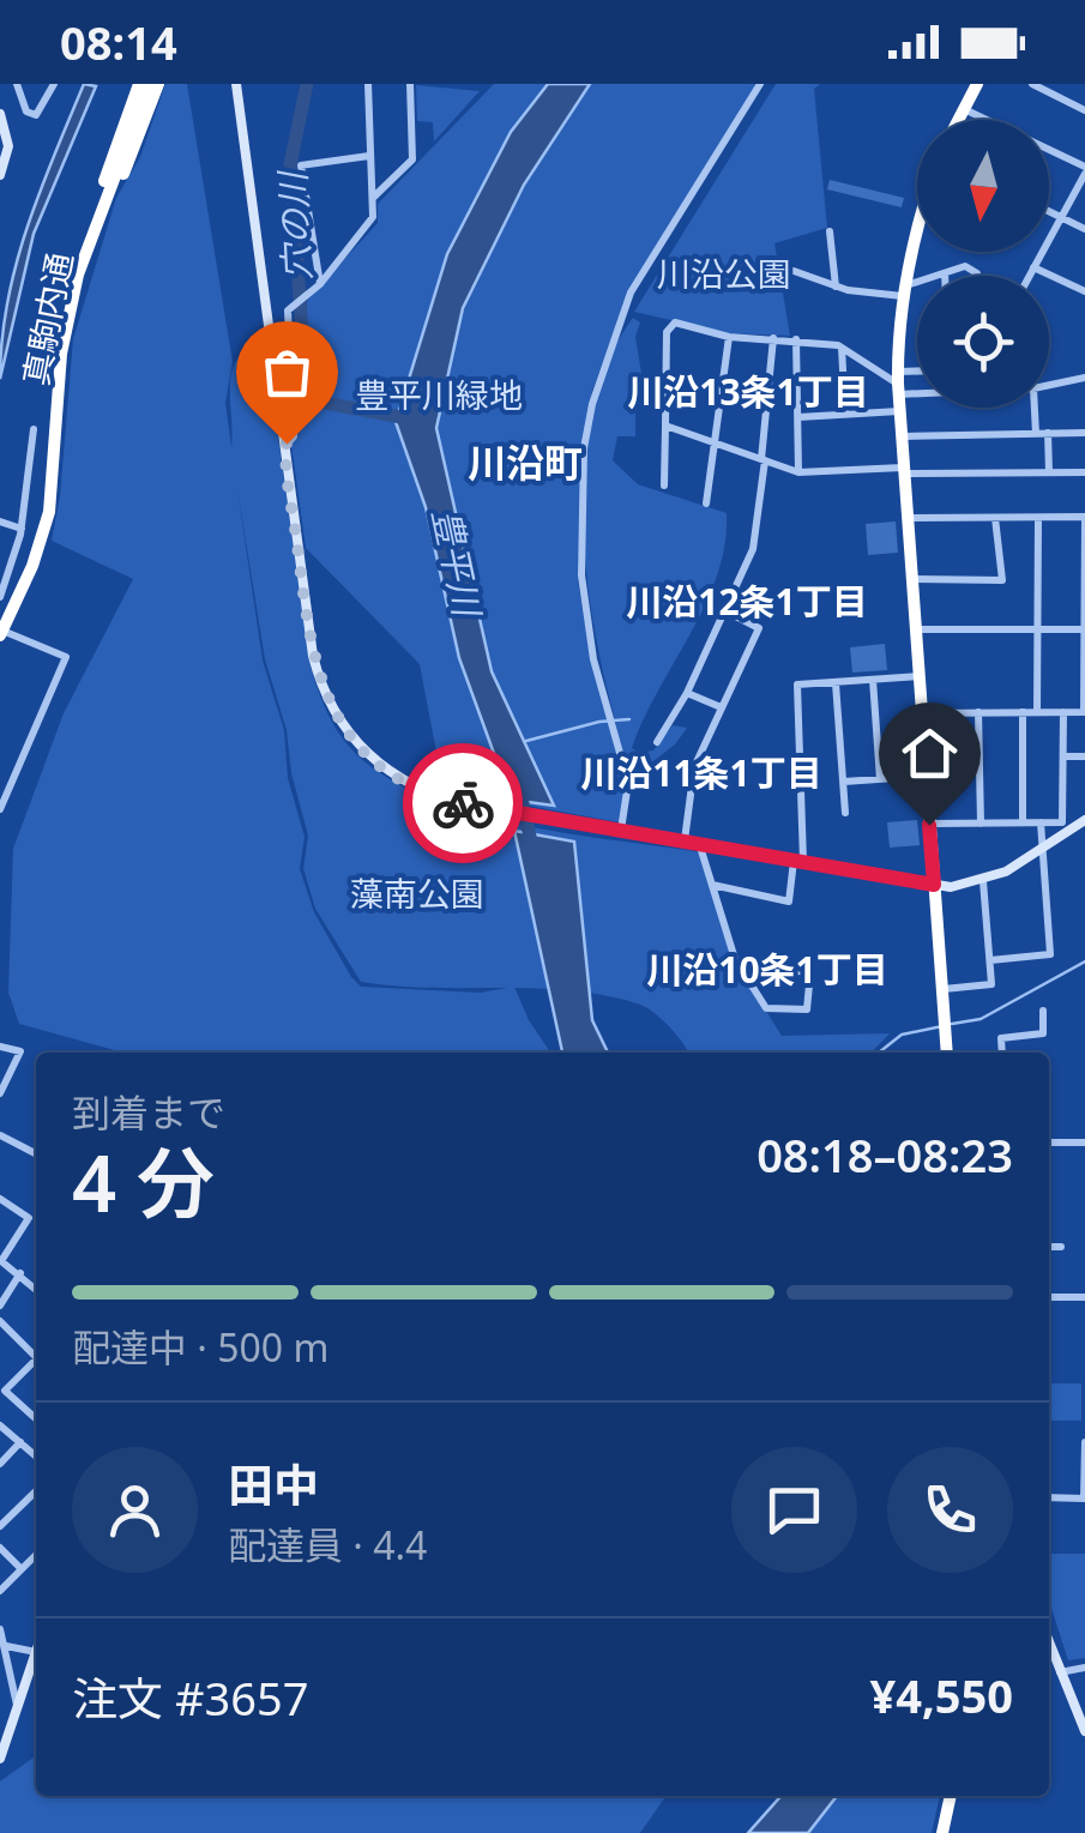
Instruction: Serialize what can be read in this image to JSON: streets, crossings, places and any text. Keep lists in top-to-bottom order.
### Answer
{
  "streets": {
    "highway": ["真駒内通"]
  },
  "districts": [
    "川沿13条1丁目",
    "川沿町",
    "川沿12条1丁目",
    "川沿11条1丁目",
    "川沿10条1丁目"
  ],
  "water": ["穴の川", "豊平川"],
  "parks": ["川沿公園", "豊平川緑地", "藻南公園"],
  "north": "bottom",
  "page": {
    "status": "08:14",
    "heading": ["4 分", "到着まで", "08:18–08:23"],
    "panel": [
      "田中",
      "配達員 · 4.4",
      "注文 #3657",
      "¥4,550"
    ],
    "bar": "配達中 · 500 m"
  }
}
